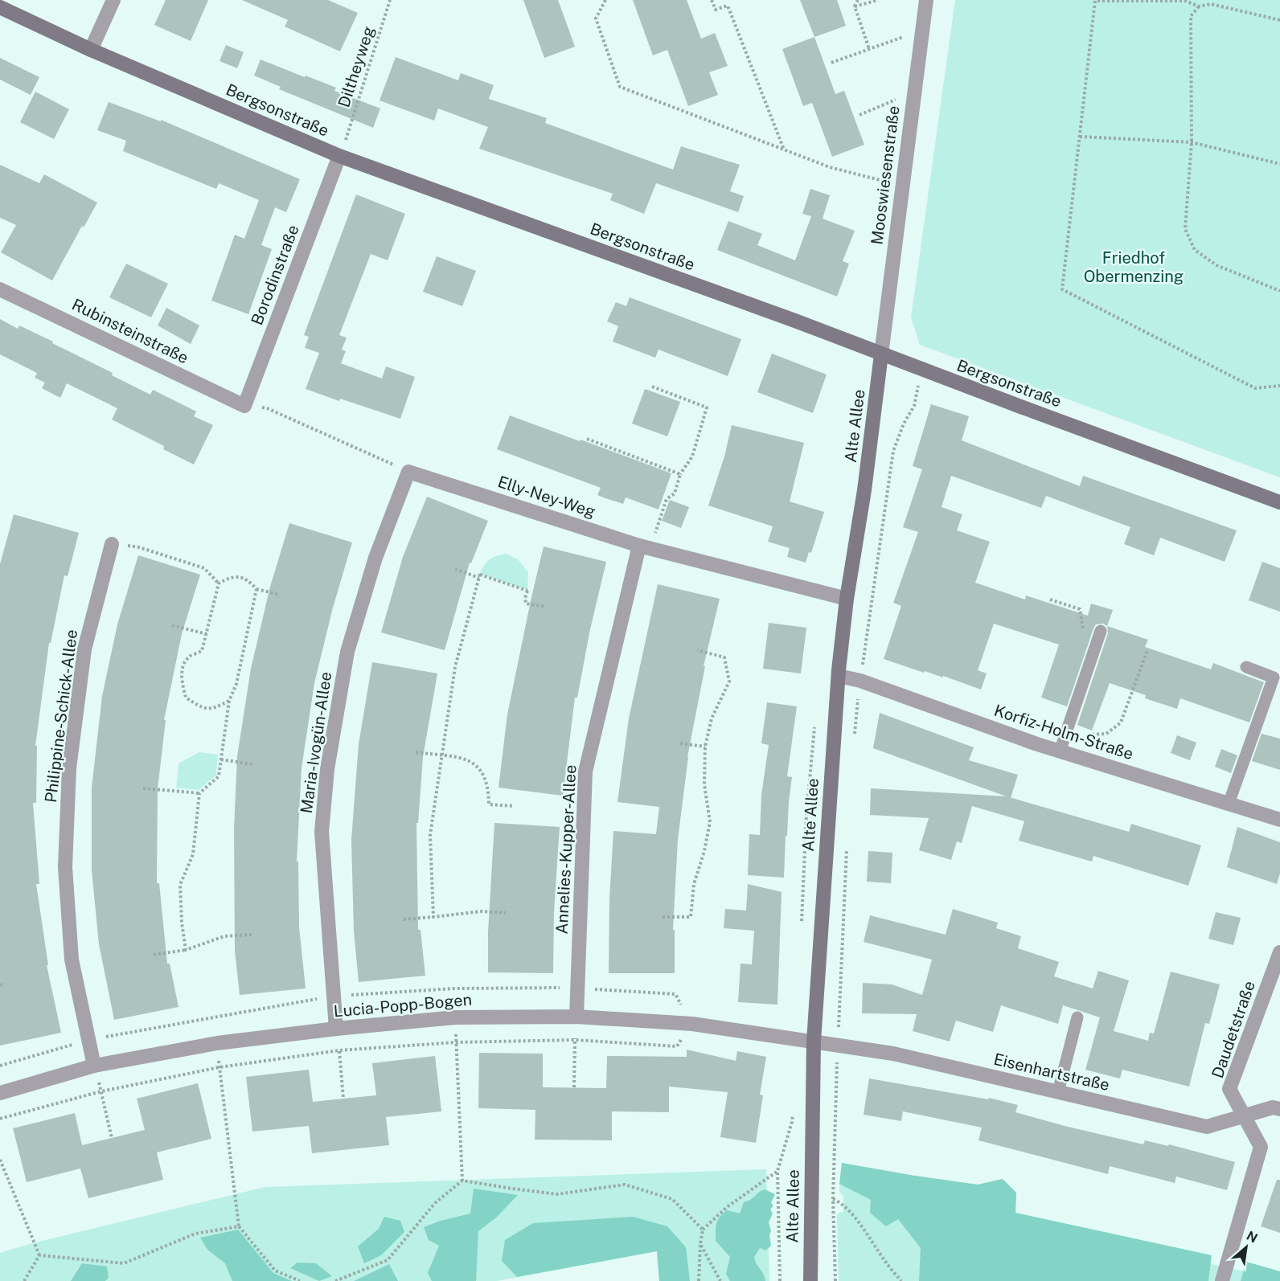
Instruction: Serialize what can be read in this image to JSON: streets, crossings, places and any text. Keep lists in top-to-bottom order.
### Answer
{
  "streets": {
    "street": [
      "Bergsonstraße",
      "Mooswiesenstraße",
      "Borodinstraße",
      "Rubinsteinstraße",
      "Alte Allee",
      "Elly-Ney-Weg",
      "Philippine-Schick-Allee",
      "Korfiz-Holm-Straße",
      "Maria-Ivogün-Allee",
      "Annelies-Kupper-Allee",
      "Lucia-Popp-Bogen",
      "Daudetstraße",
      "Eisenhartstraße"
    ],
    "path": ["Diltheyweg"]
  },
  "crossings": [
    ["Bergsonstraße", "Mooswiesenstraße"],
    ["Bergsonstraße", "Borodinstraße"],
    ["Bergsonstraße", "Alte Allee"],
    ["Mooswiesenstraße", "Alte Allee"],
    ["Borodinstraße", "Rubinsteinstraße"],
    ["Alte Allee", "Elly-Ney-Weg"],
    ["Alte Allee", "Korfiz-Holm-Straße"],
    ["Alte Allee", "Lucia-Popp-Bogen"],
    ["Alte Allee", "Eisenhartstraße"],
    ["Elly-Ney-Weg", "Maria-Ivogün-Allee"],
    ["Elly-Ney-Weg", "Annelies-Kupper-Allee"],
    ["Philippine-Schick-Allee", "Lucia-Popp-Bogen"],
    ["Maria-Ivogün-Allee", "Lucia-Popp-Bogen"],
    ["Annelies-Kupper-Allee", "Lucia-Popp-Bogen"],
    ["Lucia-Popp-Bogen", "Eisenhartstraße"],
    ["Daudetstraße", "Eisenhartstraße"]
  ],
  "parks": ["Friedhof Obermenzing"],
  "north": "top right"
}
